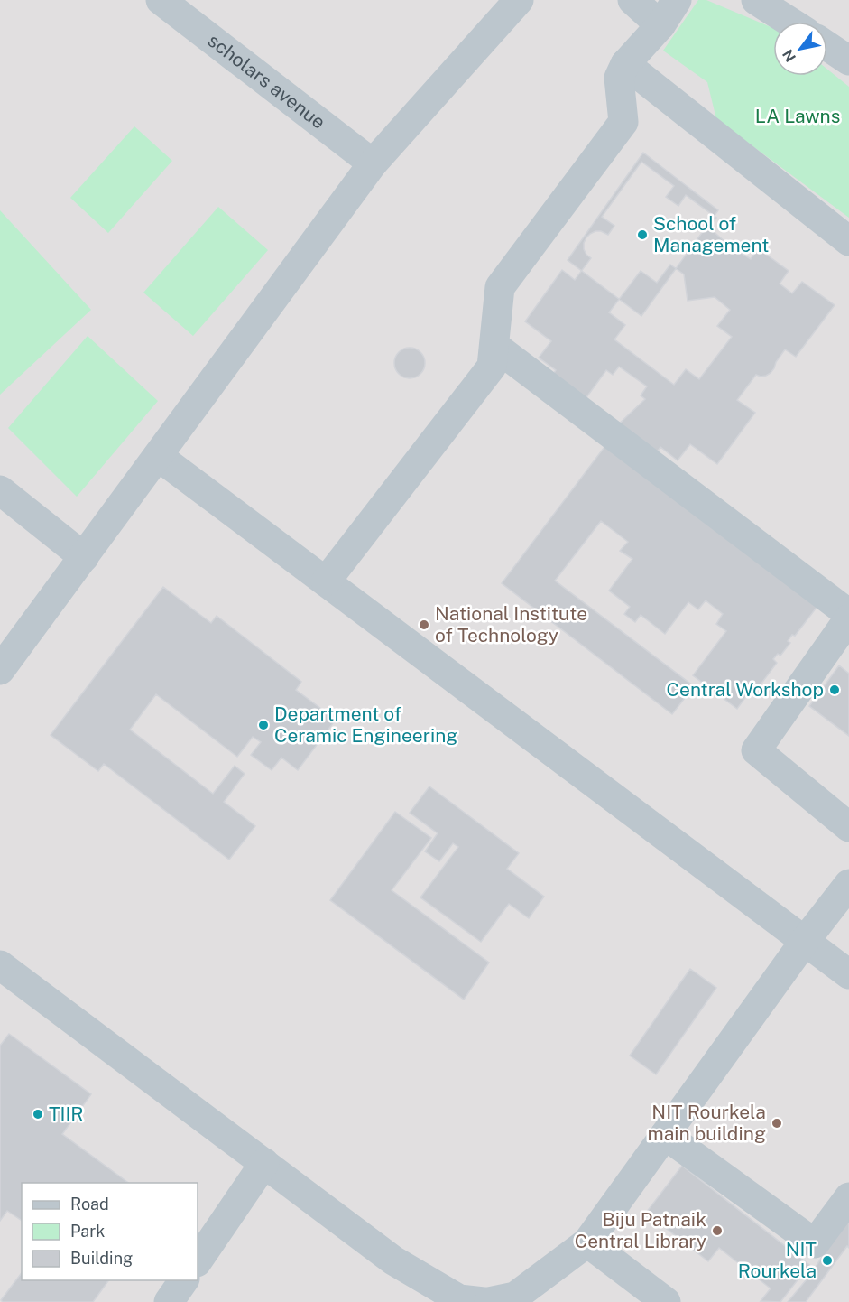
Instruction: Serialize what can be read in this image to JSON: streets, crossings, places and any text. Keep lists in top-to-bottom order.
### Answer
{
  "streets": {
    "street": ["scholars avenue"]
  },
  "parks": ["LA Lawns"],
  "places": [
    "School of Management",
    "National Institute of Technology",
    "Central Workshop",
    "Department of Ceramic Engineering",
    "TIIR",
    "NIT Rourkela main building",
    "Biju Patnaik Central Library",
    "NIT Rourkela"
  ],
  "legend": ["Road", "Park", "Building"],
  "north": "bottom left"
}
